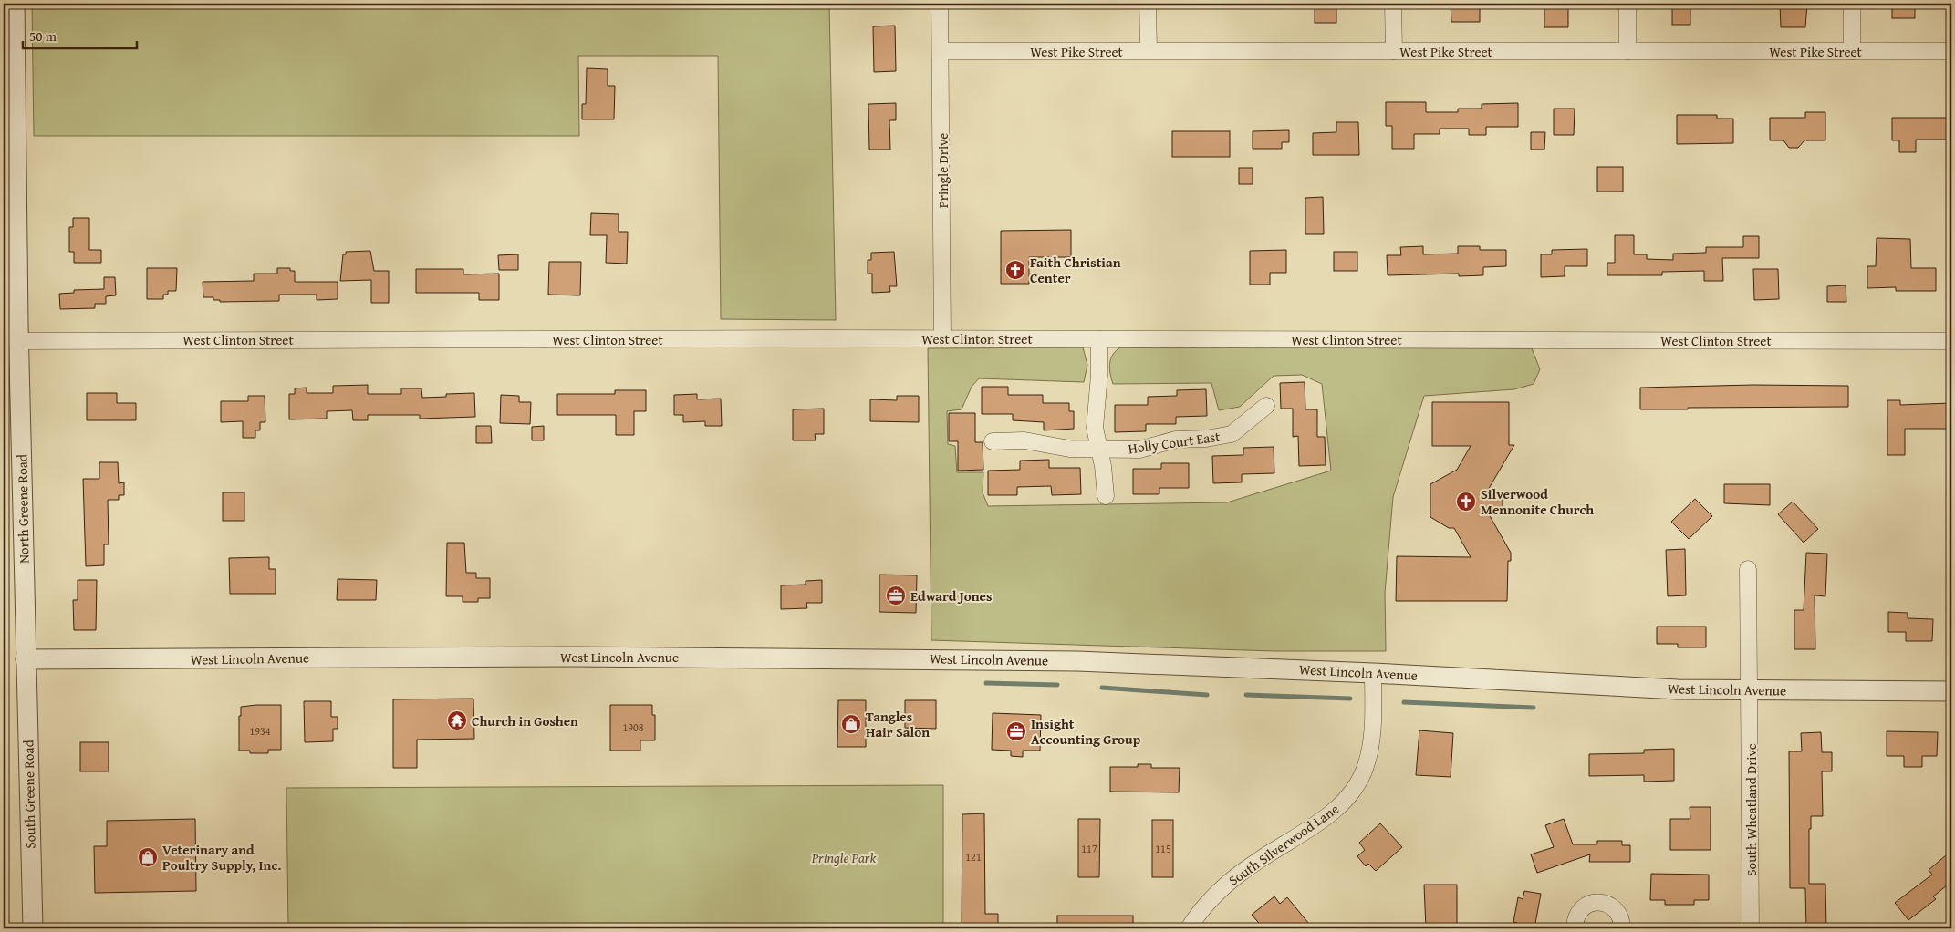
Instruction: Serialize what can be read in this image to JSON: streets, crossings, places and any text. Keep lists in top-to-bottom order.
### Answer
{
  "streets": {
    "street": [
      "West Pike Street",
      "Pringle Drive",
      "West Clinton Street",
      "Holly Court East",
      "North Greene Road",
      "West Lincoln Avenue",
      "South Greene Road",
      "South Wheatland Drive",
      "South Silverwood Lane"
    ]
  },
  "crossings": [
    ["West Pike Street", "Pringle Drive"],
    ["Pringle Drive", "West Clinton Street"],
    ["West Clinton Street", "North Greene Road"],
    ["North Greene Road", "West Lincoln Avenue"],
    ["North Greene Road", "South Greene Road"],
    ["West Lincoln Avenue", "South Greene Road"],
    ["West Lincoln Avenue", "South Wheatland Drive"],
    ["West Lincoln Avenue", "South Silverwood Lane"]
  ],
  "parks": ["Pringle Park"],
  "places": {
    "church": ["Faith Christian Center", "Silverwood Mennonite Church"],
    "office": ["Edward Jones", "Insight Accounting Group"],
    "temple": ["Church in Goshen"],
    "shop": ["Tangles Hair Salon", "Veterinary and Poultry Supply, Inc."]
  },
  "house_numbers": [
    "1908",
    "1934",
    "117",
    "115",
    "121"
  ],
  "scale_bar": "50 m"
}
